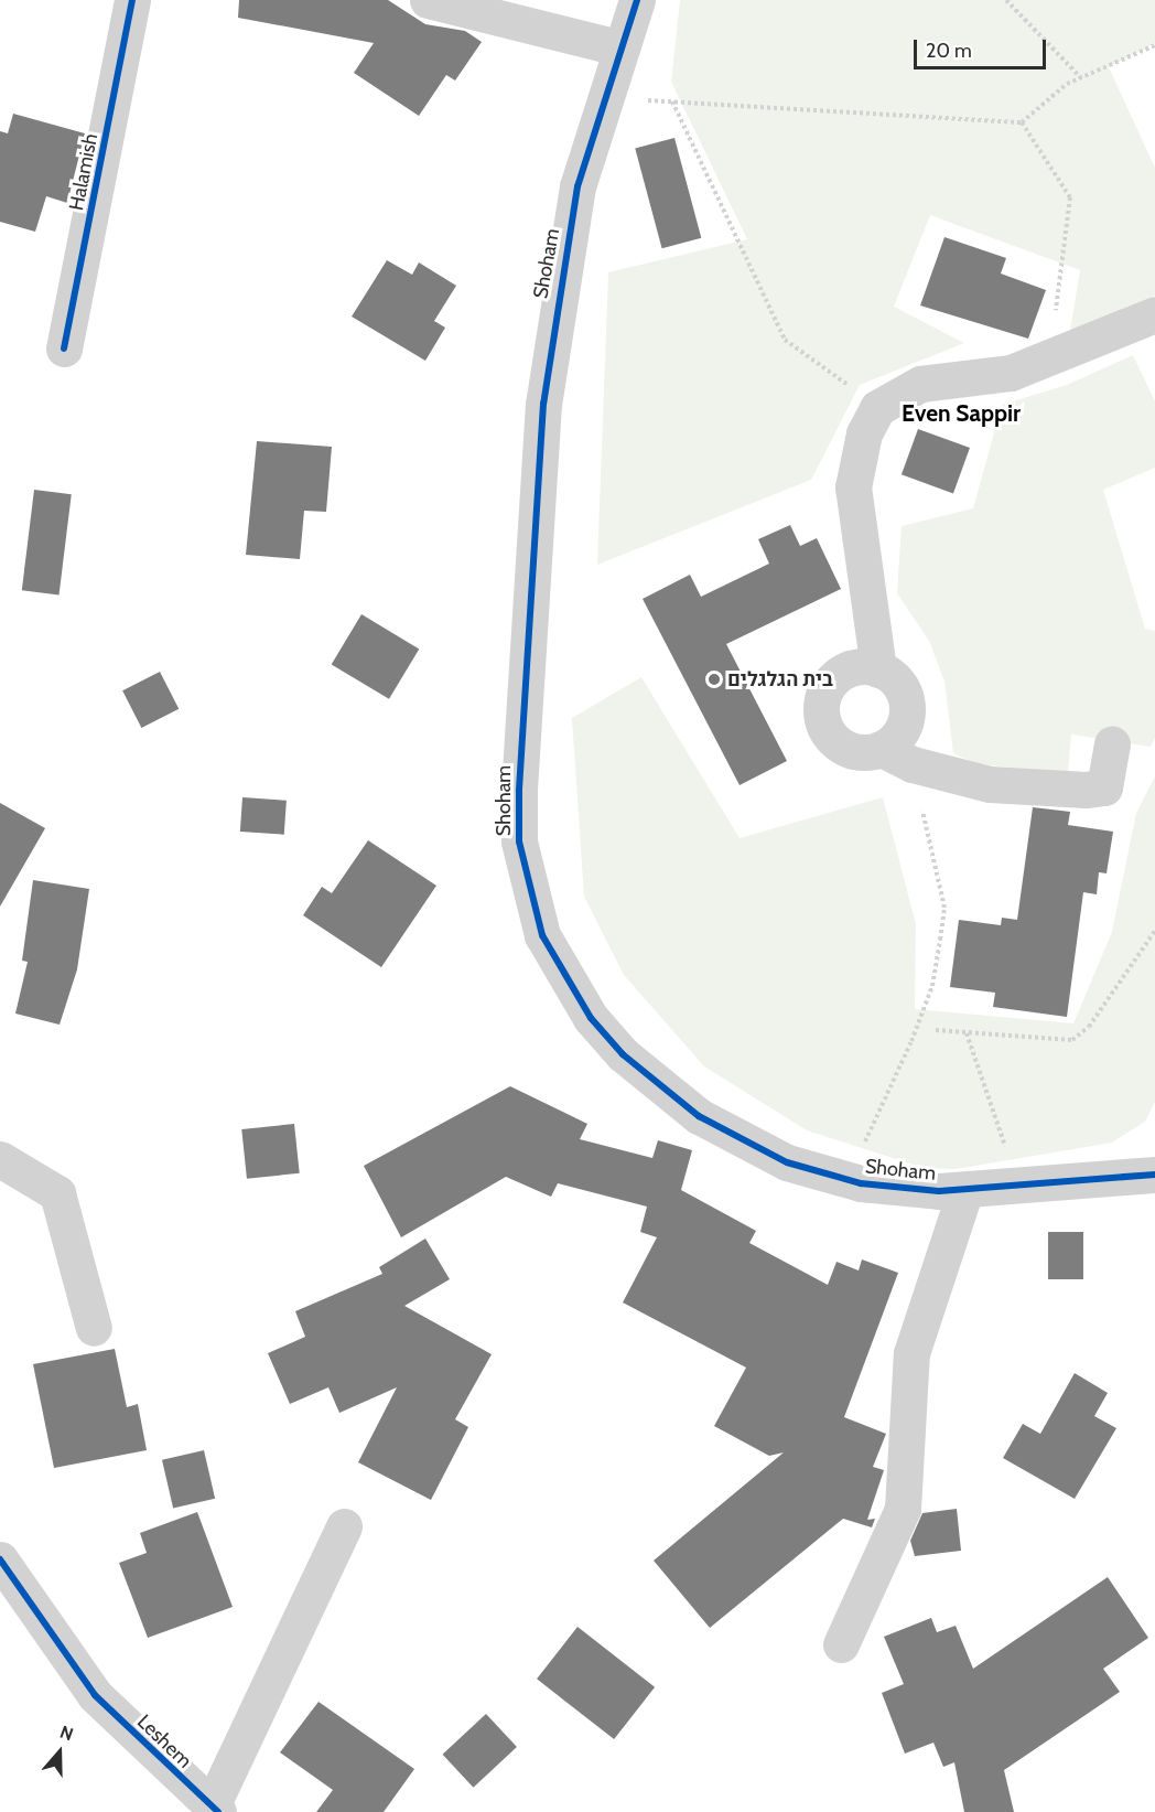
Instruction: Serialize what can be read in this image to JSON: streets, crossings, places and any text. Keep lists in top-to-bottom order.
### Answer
{
  "streets": {
    "street": ["Halamish", "Shoham", "Leshem"]
  },
  "districts": ["Even Sappir"],
  "places": ["בית הגלגלים"],
  "scale_bar": "20 m",
  "north": "top"
}
